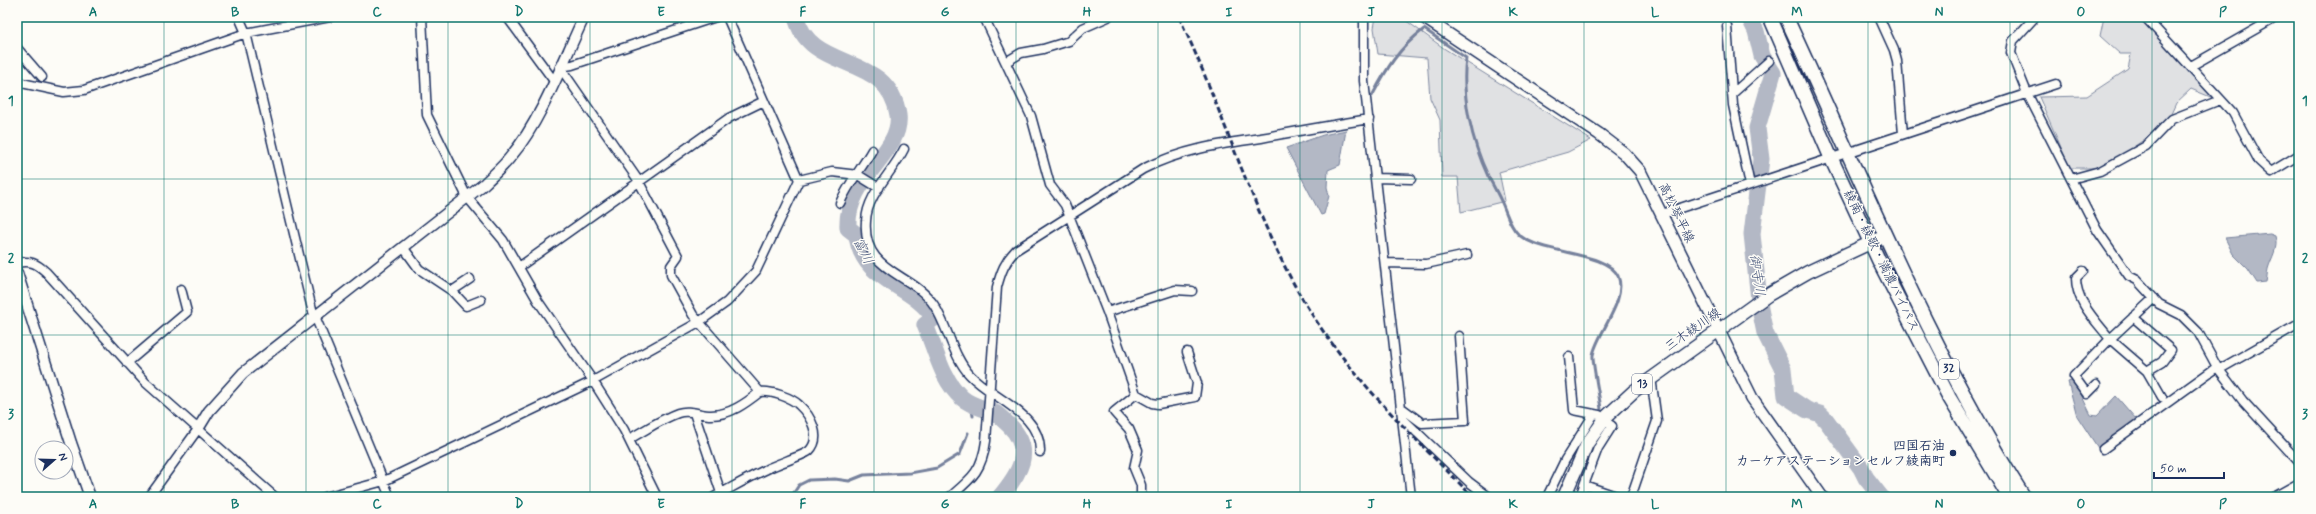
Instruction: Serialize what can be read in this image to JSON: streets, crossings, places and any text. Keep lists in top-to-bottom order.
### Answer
{
  "streets": {
    "highway": ["綾南・綾歌・満濃バイパス", "32"],
    "main road": ["高松琴平線", "三木綾川線", "13"]
  },
  "crossings": [
    ["高松琴平線", "三木綾川線"],
    ["綾南・綾歌・満濃バイパス", "三木綾川線"]
  ],
  "water": ["富川", "御寺川"],
  "places": ["四国石油 カーケアステーションセルフ綾南町"],
  "scale_bar": "50 m",
  "north": "right",
  "grid": {
    "columns": [
      "A",
      "B",
      "C",
      "D",
      "E",
      "F",
      "G",
      "H",
      "I",
      "J",
      "K",
      "L",
      "M",
      "N",
      "O",
      "P"
    ],
    "rows": ["1", "2", "3"]
  }
}
